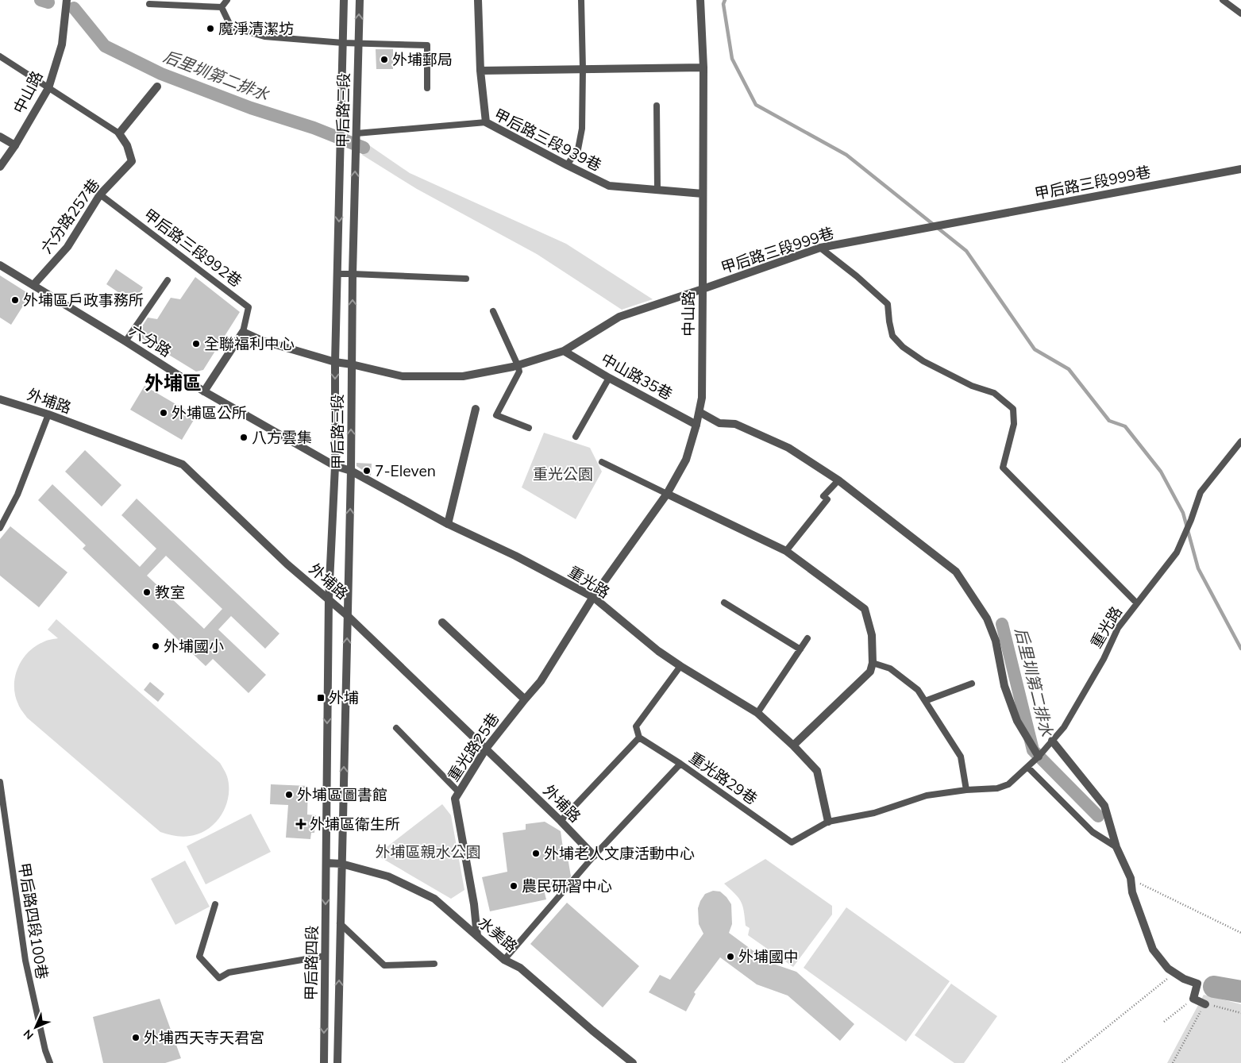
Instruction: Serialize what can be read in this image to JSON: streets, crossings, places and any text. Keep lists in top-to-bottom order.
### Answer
{
  "streets": {
    "street": [
      "中山路",
      "甲后路三段",
      "甲后路三段939巷",
      "甲后路三段999巷",
      "六分路257巷",
      "甲后路三段992巷",
      "六分路",
      "中山路35巷",
      "外埔路",
      "重光路",
      "重光路25巷",
      "水美路",
      "甲后路四段"
    ],
    "lane": ["重光路29巷", "甲后路四段100巷"]
  },
  "crossings": [
    ["中山路", "甲后路三段939巷"],
    ["中山路", "甲后路三段999巷"],
    ["中山路", "中山路35巷"],
    ["中山路", "重光路"],
    ["中山路", "重光路25巷"],
    ["甲后路三段", "甲后路三段939巷"],
    ["甲后路三段", "甲后路三段999巷"],
    ["甲后路三段", "六分路"],
    ["甲后路三段", "外埔路"],
    ["甲后路三段", "重光路"],
    ["甲后路三段", "水美路"],
    ["甲后路三段", "甲后路四段"],
    ["甲后路三段999巷", "中山路35巷"],
    ["六分路257巷", "甲后路三段992巷"],
    ["六分路257巷", "六分路"],
    ["甲后路三段992巷", "六分路"],
    ["六分路", "重光路"],
    ["外埔路", "重光路25巷"],
    ["重光路", "重光路25巷"],
    ["重光路", "重光路29巷"],
    ["重光路25巷", "水美路"],
    ["水美路", "甲后路四段"]
  ],
  "districts": ["外埔區"],
  "water": ["后里圳第二排水"],
  "parks": ["重光公園", "外埔區親水公園"],
  "places": {
    "other": [
      "魔淨清潔坊",
      "外埔郵局",
      "外埔區戶政事務所",
      "全聯福利中心",
      "外埔區公所",
      "八方雲集",
      "7-Eleven",
      "教室",
      "外埔國小",
      "外埔區圖書館",
      "外埔老人文康活動中心",
      "農民研習中心",
      "外埔國中",
      "外埔西天寺天君宮"
    ],
    "transit": ["外埔"],
    "health": ["外埔區衛生所"]
  },
  "north": "bottom left"
}
